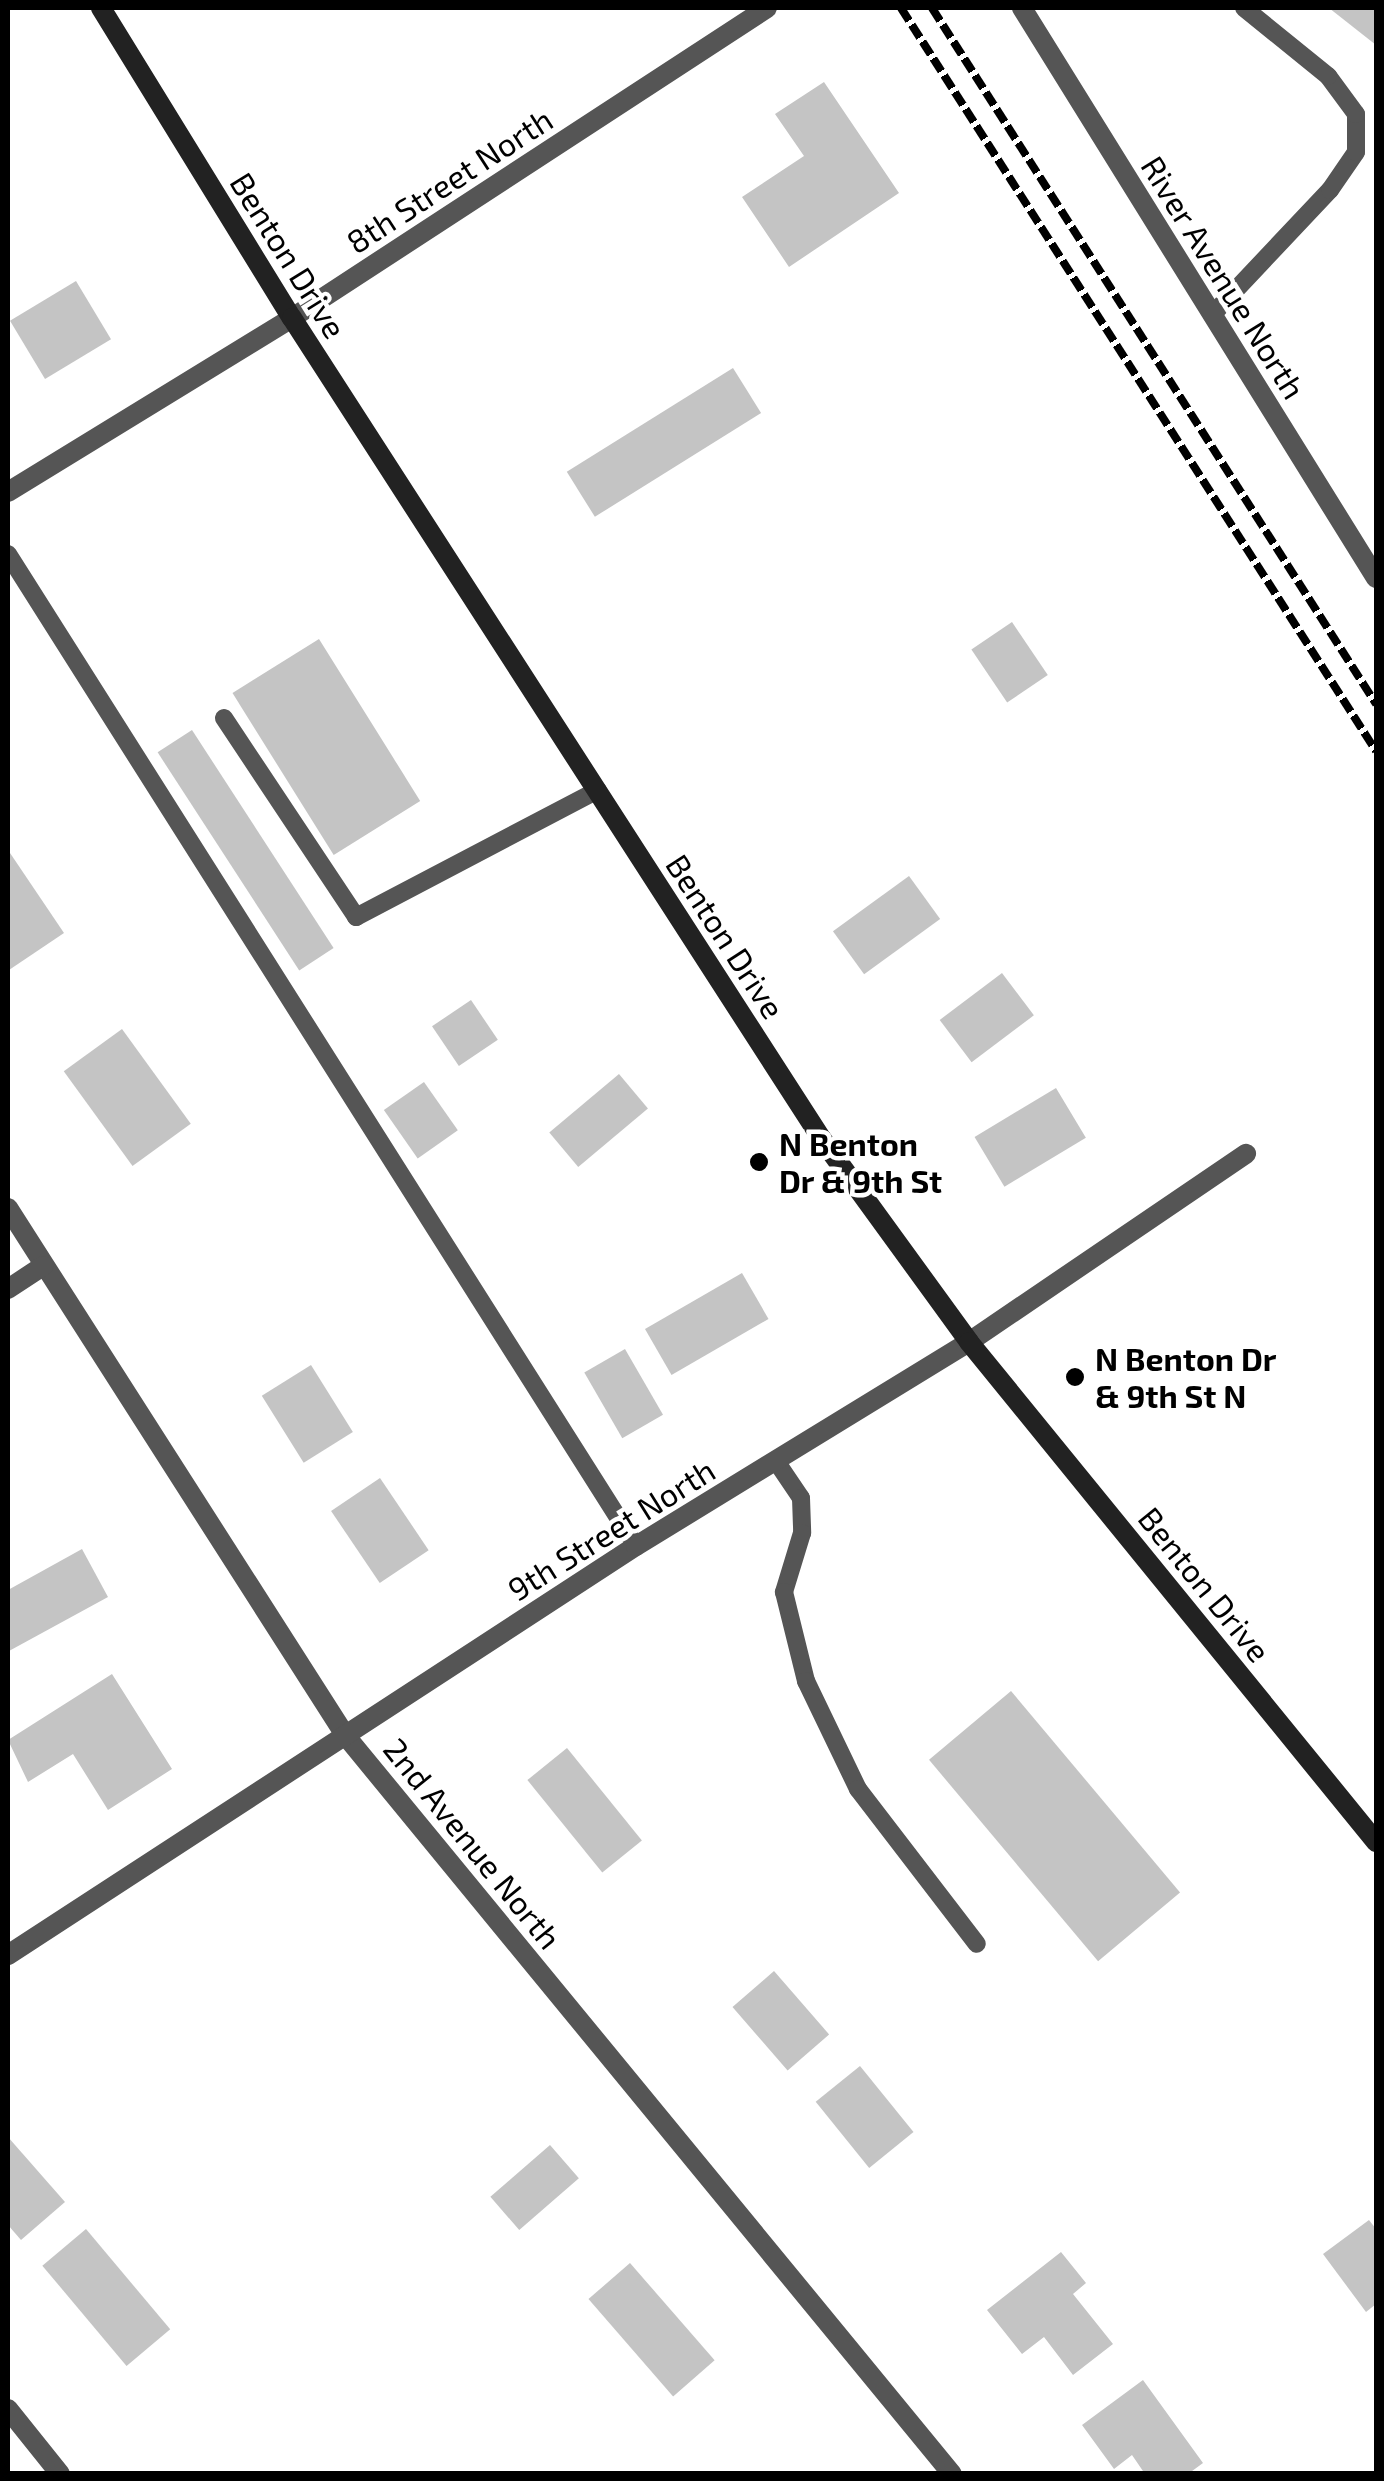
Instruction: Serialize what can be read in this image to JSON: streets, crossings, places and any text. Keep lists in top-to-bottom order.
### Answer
{
  "streets": {
    "main road": ["Benton Drive"],
    "street": [
      "8th Street North",
      "River Avenue North",
      "9th Street North",
      "2nd Avenue North"
    ]
  },
  "crossings": [
    ["8th Street North", "Benton Drive"],
    ["Benton Drive", "9th Street North"],
    ["9th Street North", "2nd Avenue North"]
  ],
  "places": ["N Benton Dr & 9th St", "N Benton Dr & 9th St N"]
}
